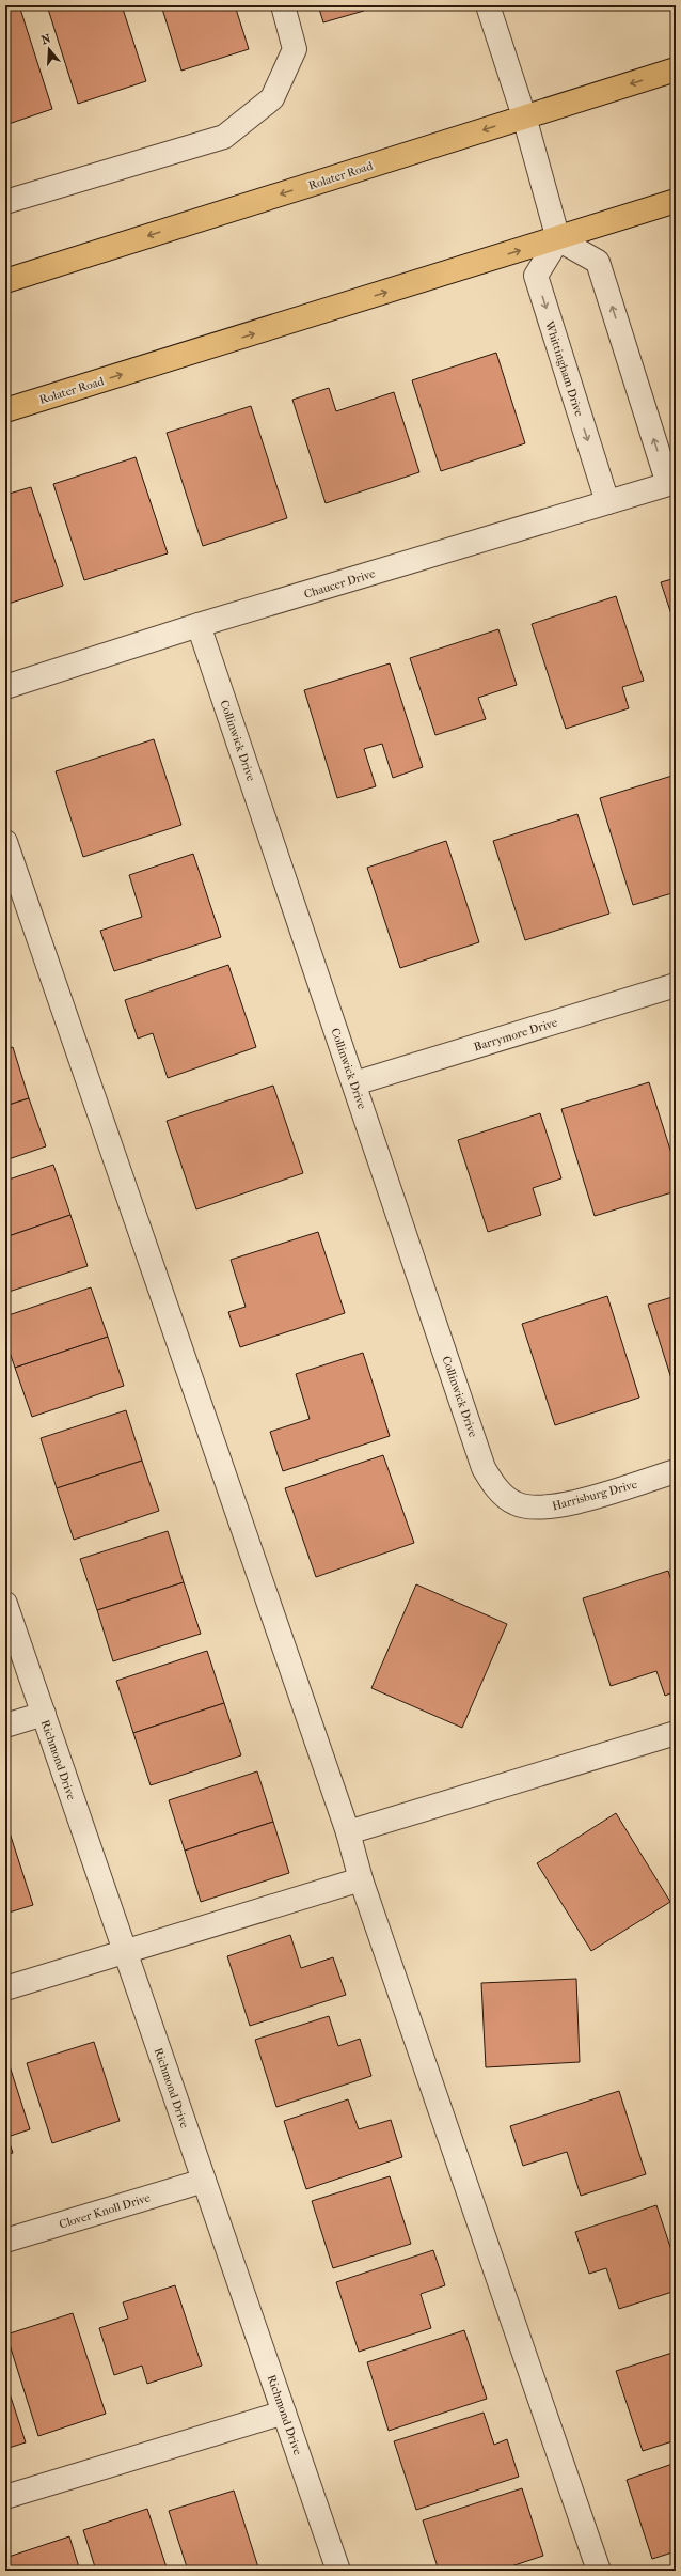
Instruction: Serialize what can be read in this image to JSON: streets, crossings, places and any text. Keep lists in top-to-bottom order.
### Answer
{
  "streets": {
    "main road": ["Rolater Road"],
    "street": [
      "Whittingham Drive",
      "Chaucer Drive",
      "Collinwick Drive",
      "Barrymore Drive",
      "Harrisburg Drive",
      "Richmond Drive",
      "Clover Knoll Drive"
    ]
  },
  "crossings": [
    ["Rolater Road", "Whittingham Drive"],
    ["Whittingham Drive", "Chaucer Drive"],
    ["Chaucer Drive", "Collinwick Drive"],
    ["Collinwick Drive", "Barrymore Drive"],
    ["Collinwick Drive", "Harrisburg Drive"],
    ["Richmond Drive", "Clover Knoll Drive"]
  ],
  "north": "top"
}
